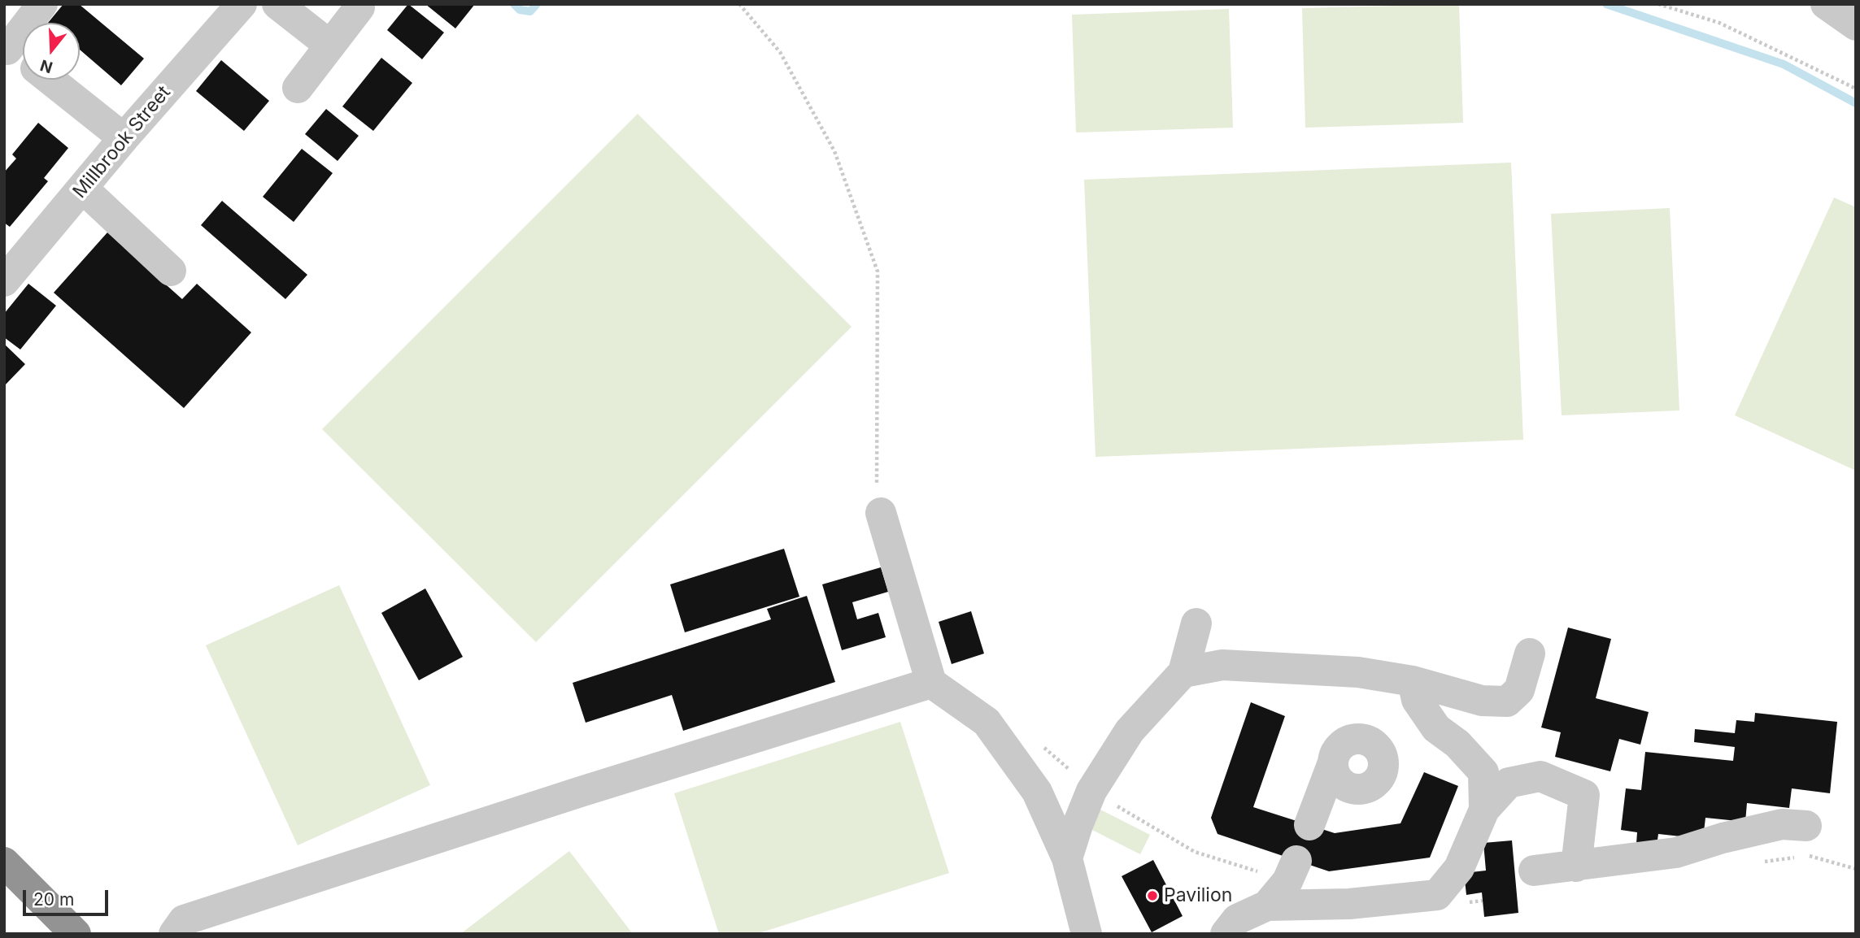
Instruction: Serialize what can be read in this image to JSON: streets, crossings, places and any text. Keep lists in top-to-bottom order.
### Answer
{
  "streets": {
    "street": ["Millbrook Street"]
  },
  "places": ["Pavilion"],
  "scale_bar": "20 m",
  "north": "bottom"
}
